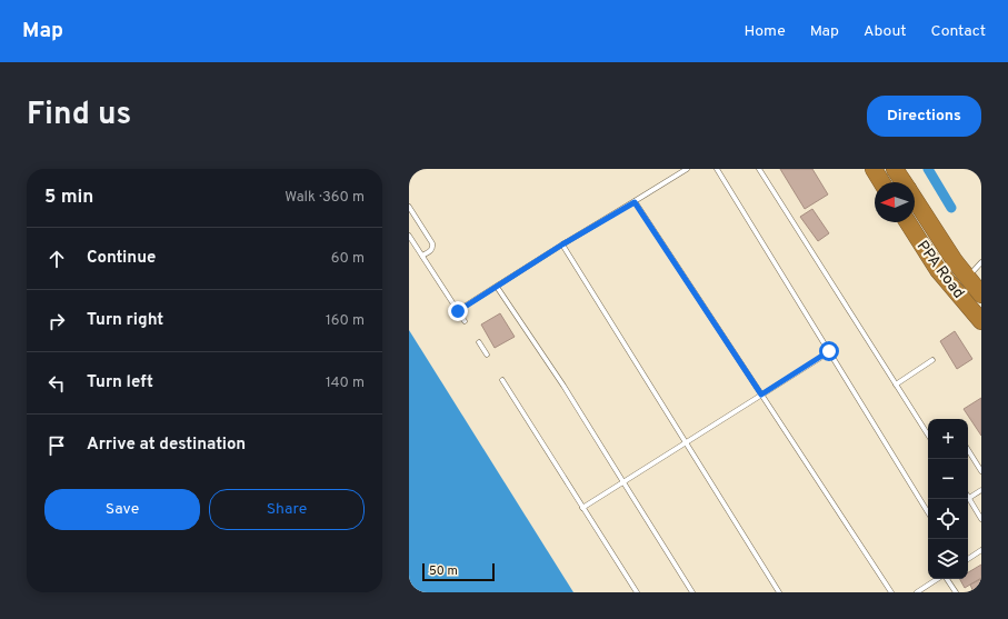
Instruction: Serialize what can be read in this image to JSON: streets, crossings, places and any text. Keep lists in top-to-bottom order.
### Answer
{
  "streets": {
    "highway": ["PPA Road"]
  },
  "scale_bar": "50 m",
  "north": "left",
  "page": {
    "header": "Map",
    "nav": [
      "Home",
      "Map",
      "About",
      "Contact"
    ],
    "title": "Find us",
    "buttons": [
      "Directions",
      ["Save", "Share"]
    ],
    "heading": ["5 min", "Walk · 360 m"],
    "list": [
      ["Continue", "60 m"],
      ["Turn right", "160 m"],
      ["Turn left", "140 m"],
      "Arrive at destination"
    ],
    "map_buttons": ["+", "−"],
    "scale": "50 m"
  }
}
